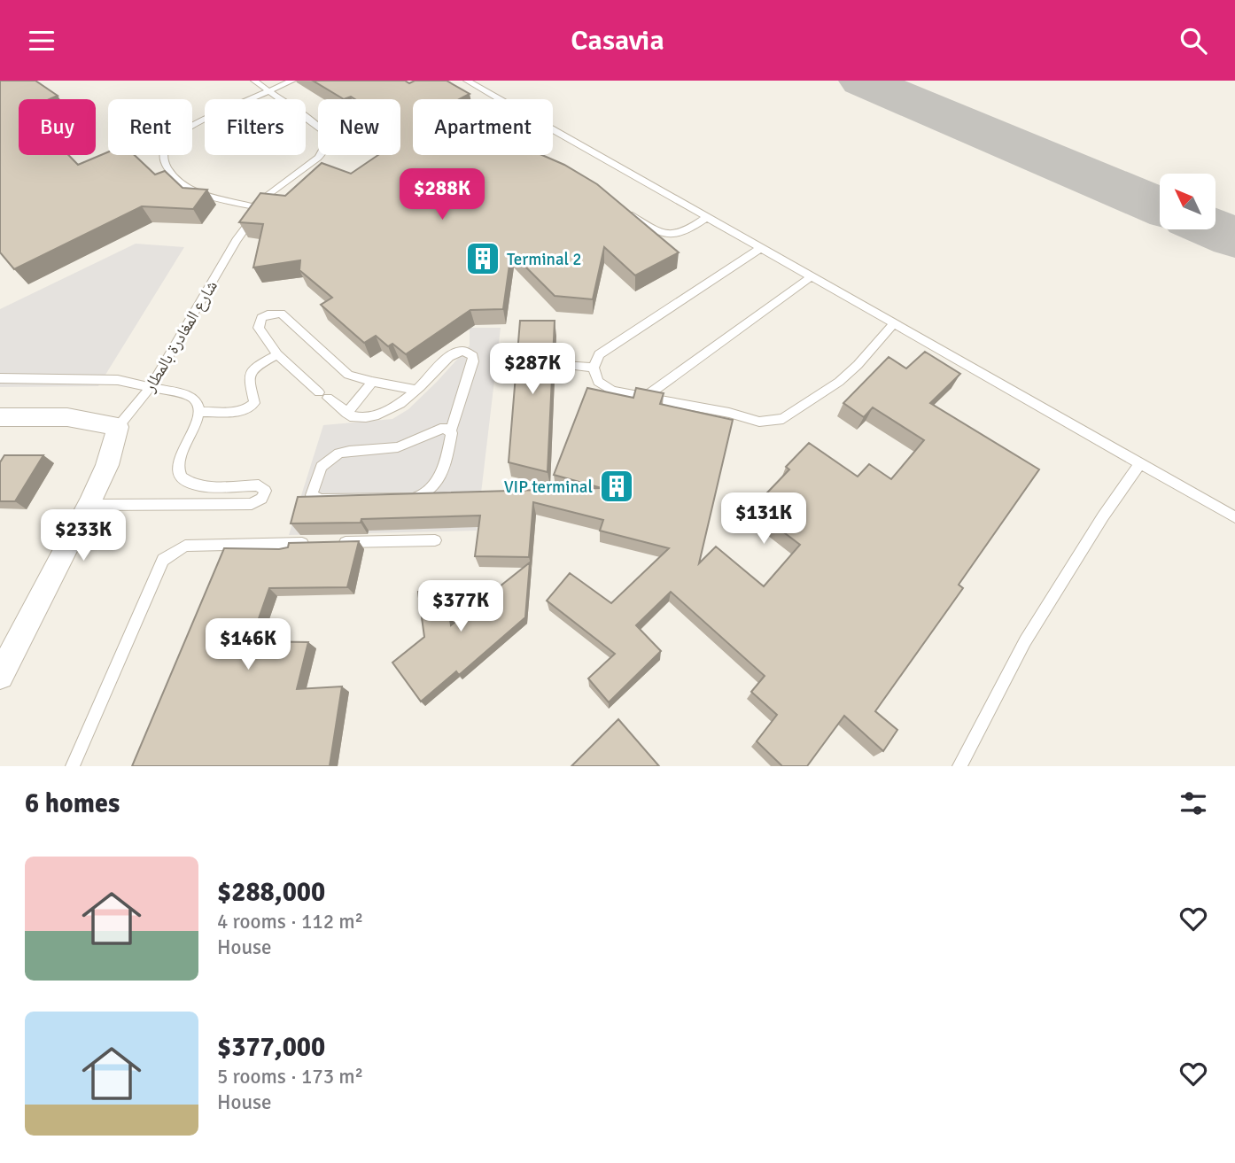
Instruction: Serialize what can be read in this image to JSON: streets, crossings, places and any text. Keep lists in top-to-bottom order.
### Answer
{
  "streets": {
    "lane": ["شارع المغادرة بالمطار"]
  },
  "places": {
    "building": ["Terminal 2", "VIP terminal"]
  },
  "north": "top left",
  "page": {
    "header": "Casavia",
    "chip": [
      "Buy",
      "Rent",
      "Filters",
      "New",
      "Apartment"
    ],
    "price": [
      "$288K",
      "$287K",
      "$131K",
      "$233K",
      "$377K",
      "$146K"
    ],
    "heading": "6 homes",
    "list": [
      {
        "name": "$288,000",
        "note": "4 rooms · 112 m² · House"
      },
      {
        "name": "$377,000",
        "note": "5 rooms · 173 m² · House"
      }
    ]
  }
}
